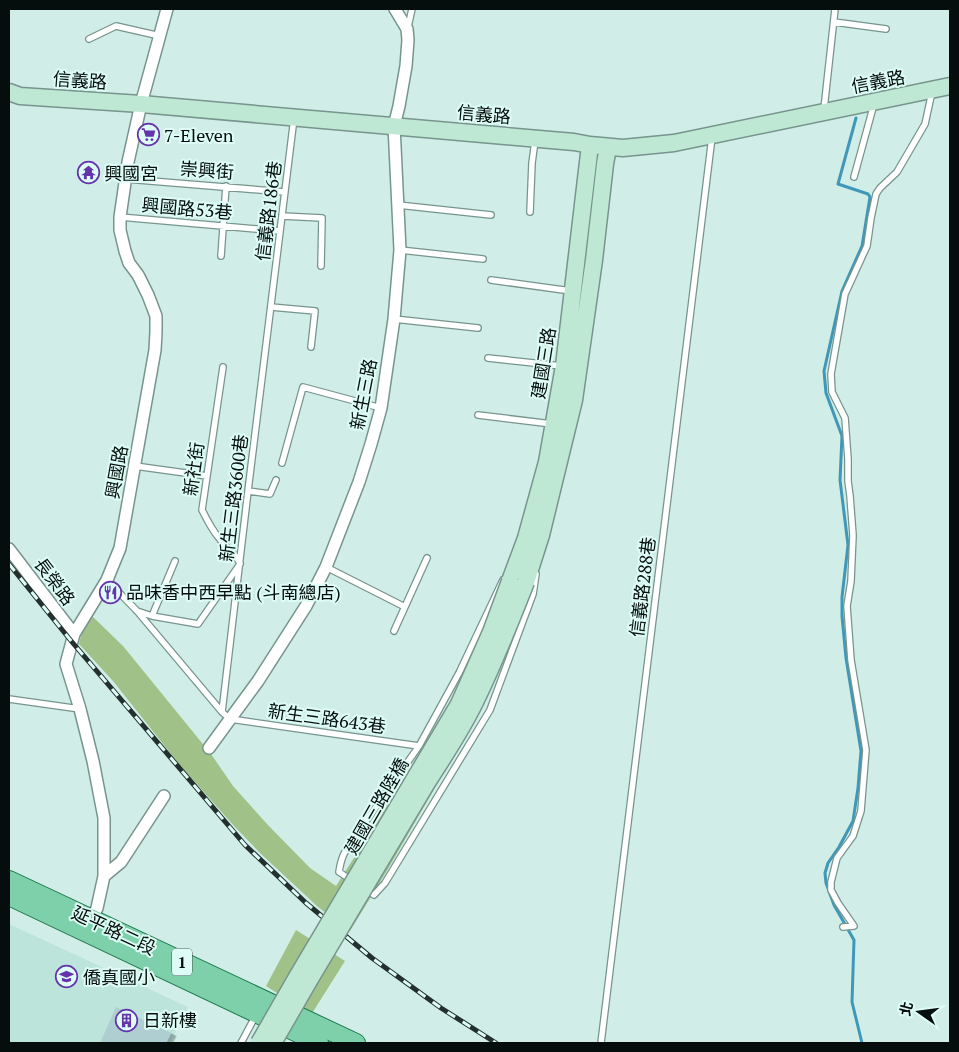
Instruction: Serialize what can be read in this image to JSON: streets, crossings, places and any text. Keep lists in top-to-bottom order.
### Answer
{
  "streets": {
    "main road": ["延平路二段", "1"],
    "street": [
      "信義路",
      "建國三路",
      "新生三路",
      "興國路",
      "長榮路",
      "建國三路陸橋"
    ],
    "lane": [
      "崇興街",
      "興國路53巷",
      "信義路186巷",
      "新社街",
      "新生三路3600巷",
      "信義路288巷",
      "新生三路643巷"
    ]
  },
  "crossings": [
    ["信義路", "信義路186巷"],
    ["信義路", "建國三路"],
    ["信義路", "新生三路"],
    ["信義路", "興國路"],
    ["信義路", "信義路288巷"],
    ["崇興街", "信義路186巷"],
    ["崇興街", "興國路"],
    ["興國路53巷", "信義路186巷"],
    ["興國路53巷", "興國路"],
    ["信義路186巷", "新生三路3600巷"],
    ["建國三路", "建國三路陸橋"],
    ["新生三路", "新生三路3600巷"],
    ["新生三路", "新生三路643巷"],
    ["新社街", "新生三路3600巷"],
    ["興國路", "長榮路"],
    ["興國路", "延平路二段"],
    ["新生三路3600巷", "新生三路643巷"]
  ],
  "places": {
    "supermarket": ["7-Eleven"],
    "temple": ["興國宮"],
    "restaurant": ["品味香中西早點 (斗南總店)"],
    "school or university": ["僑真國小"],
    "building": ["日新樓"]
  },
  "north": "left"
}
